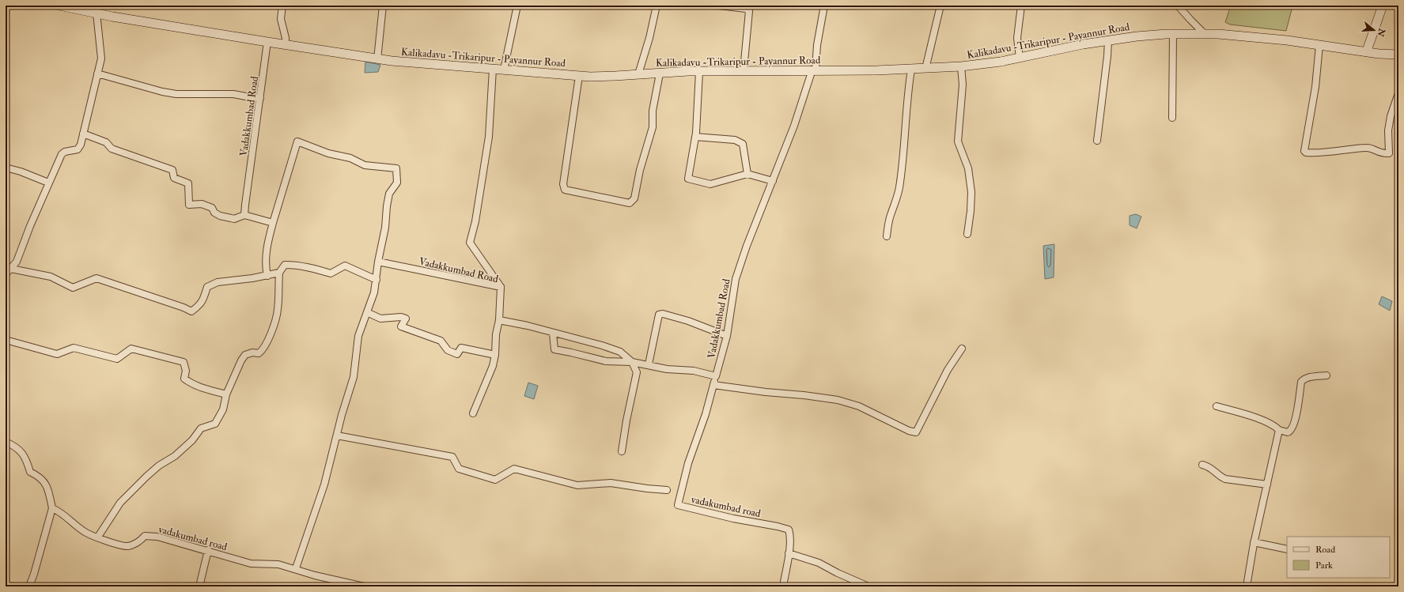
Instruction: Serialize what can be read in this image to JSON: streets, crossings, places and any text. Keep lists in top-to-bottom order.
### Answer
{
  "streets": {
    "main road": ["Kalikadavu -Trikaripur - Payannur Road"],
    "street": ["Vadakkumbad Road", "vadakumbad road"]
  },
  "crossings": [
    ["Kalikadavu -Trikaripur - Payannur Road", "Vadakkumbad Road"],
    ["Vadakkumbad Road", "vadakumbad road"]
  ],
  "legend": ["Road", "Park"],
  "north": "right"
}
